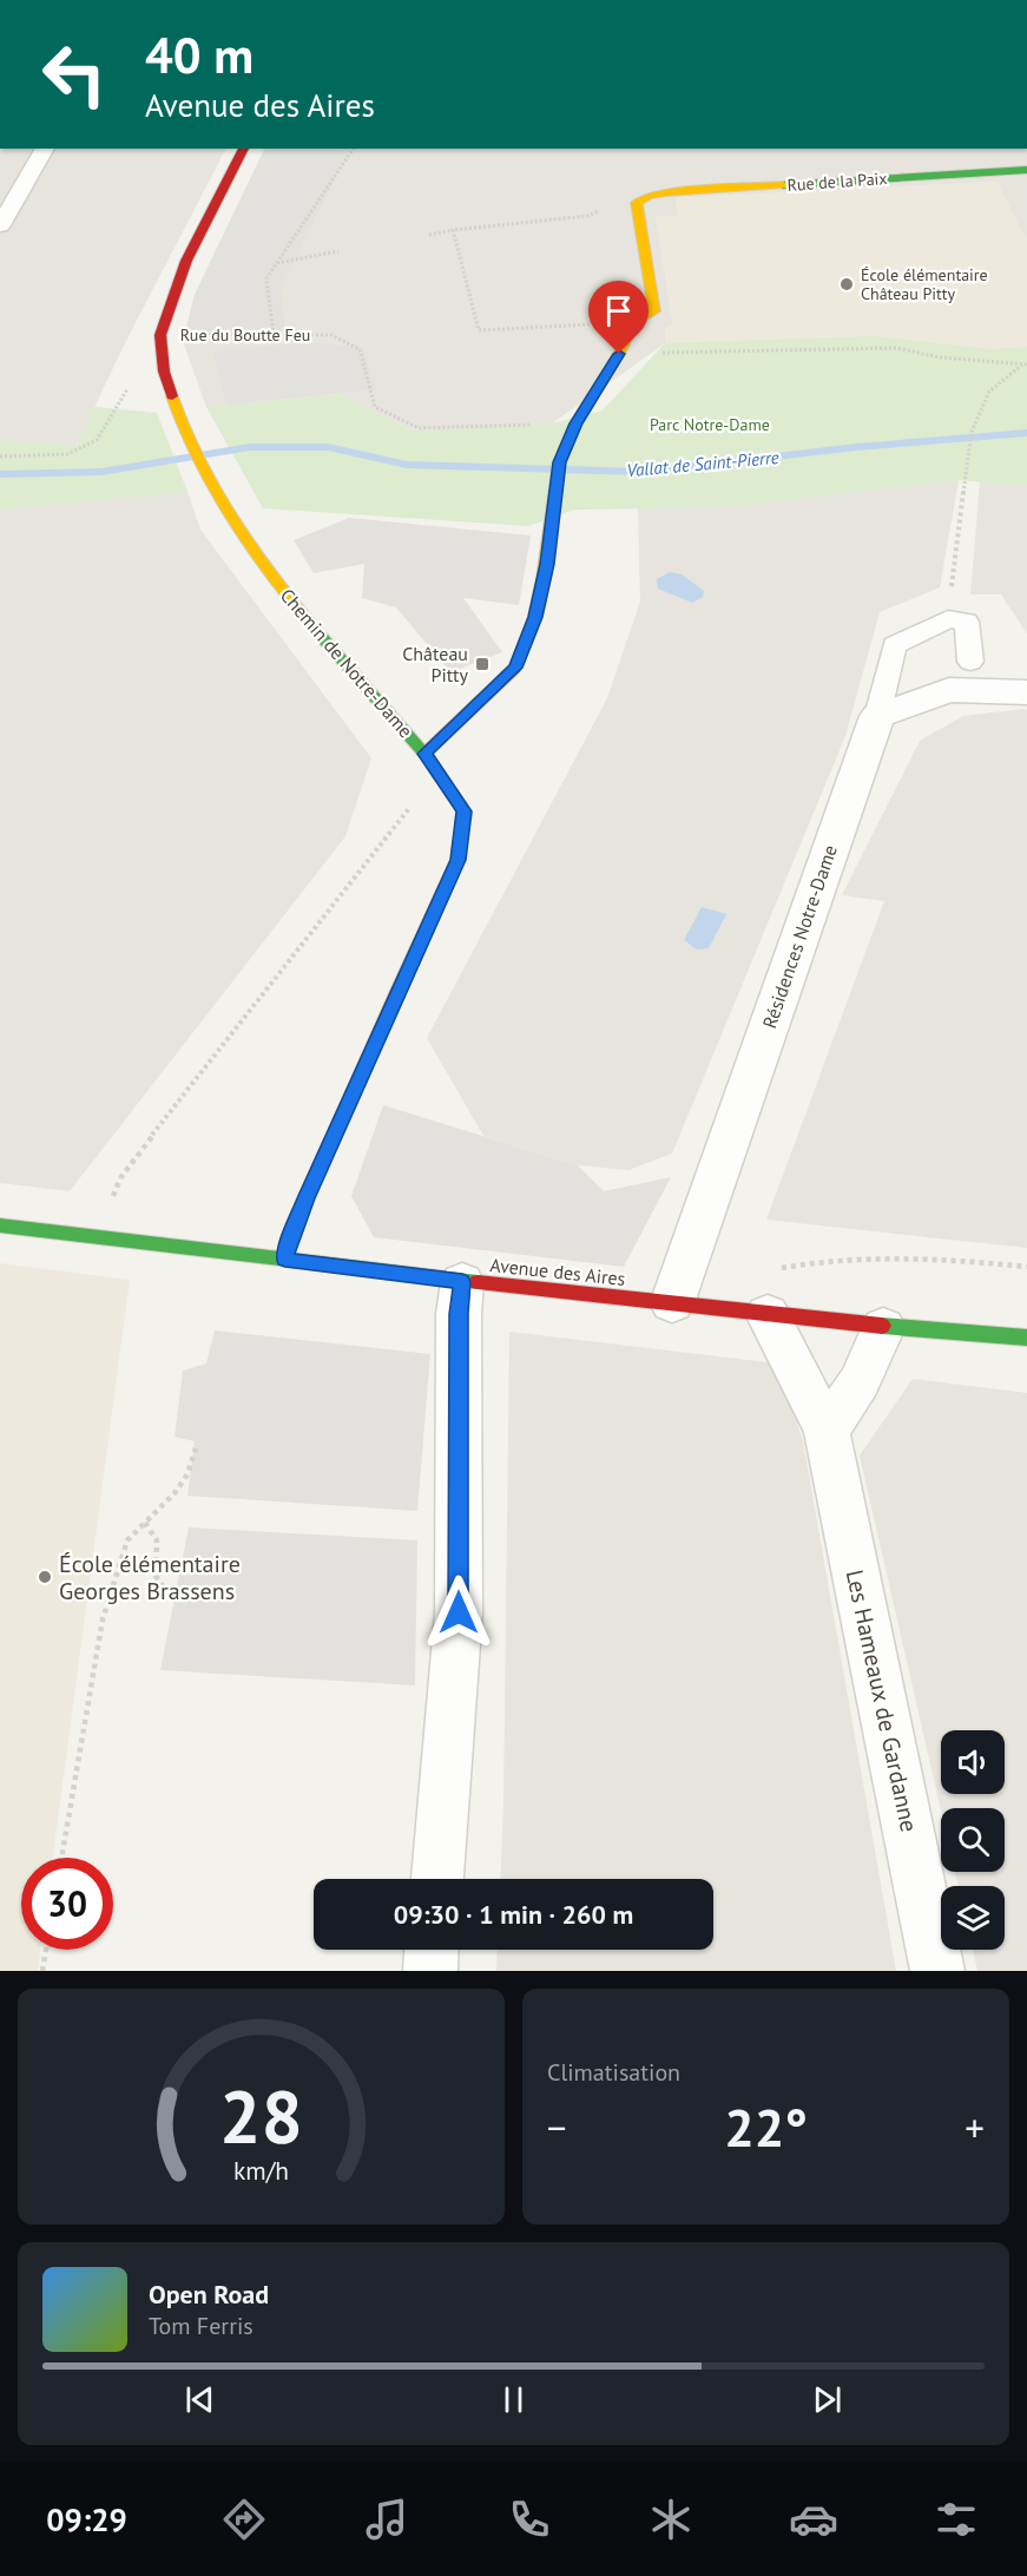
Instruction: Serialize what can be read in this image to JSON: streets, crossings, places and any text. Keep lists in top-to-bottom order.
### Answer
{
  "streets": {
    "street": [
      "Rue de la Paix",
      "Chemin de Notre-Dame",
      "Résidences Notre-Dame",
      "Avenue des Aires",
      "Les Hameaux de Gardanne"
    ],
    "path": ["Rue du Boutte Feu"]
  },
  "crossings": [
    ["Rue du Boutte Feu", "Chemin de Notre-Dame"],
    ["Chemin de Notre-Dame", "Avenue des Aires"],
    ["Résidences Notre-Dame", "Avenue des Aires"],
    ["Avenue des Aires", "Les Hameaux de Gardanne"]
  ],
  "water": ["Vallat de Saint-Pierre"],
  "parks": ["Parc Notre-Dame"],
  "places": {
    "other": ["École élémentaire Château Pitty", "École élémentaire Georges Brassens"],
    "transit": ["Château Pitty"]
  },
  "page": {
    "turn": ["40 m", "Avenue des Aires"],
    "limit": "30",
    "trip": "09:30 · 1 min · 260 m",
    "tile": "Climatisation",
    "heat": ["−", "22°", "+"],
    "song": ["Open Road", "Tom Ferris"],
    "tabs": "09:29",
    "gauge": ["28", "km/h"]
  }
}
